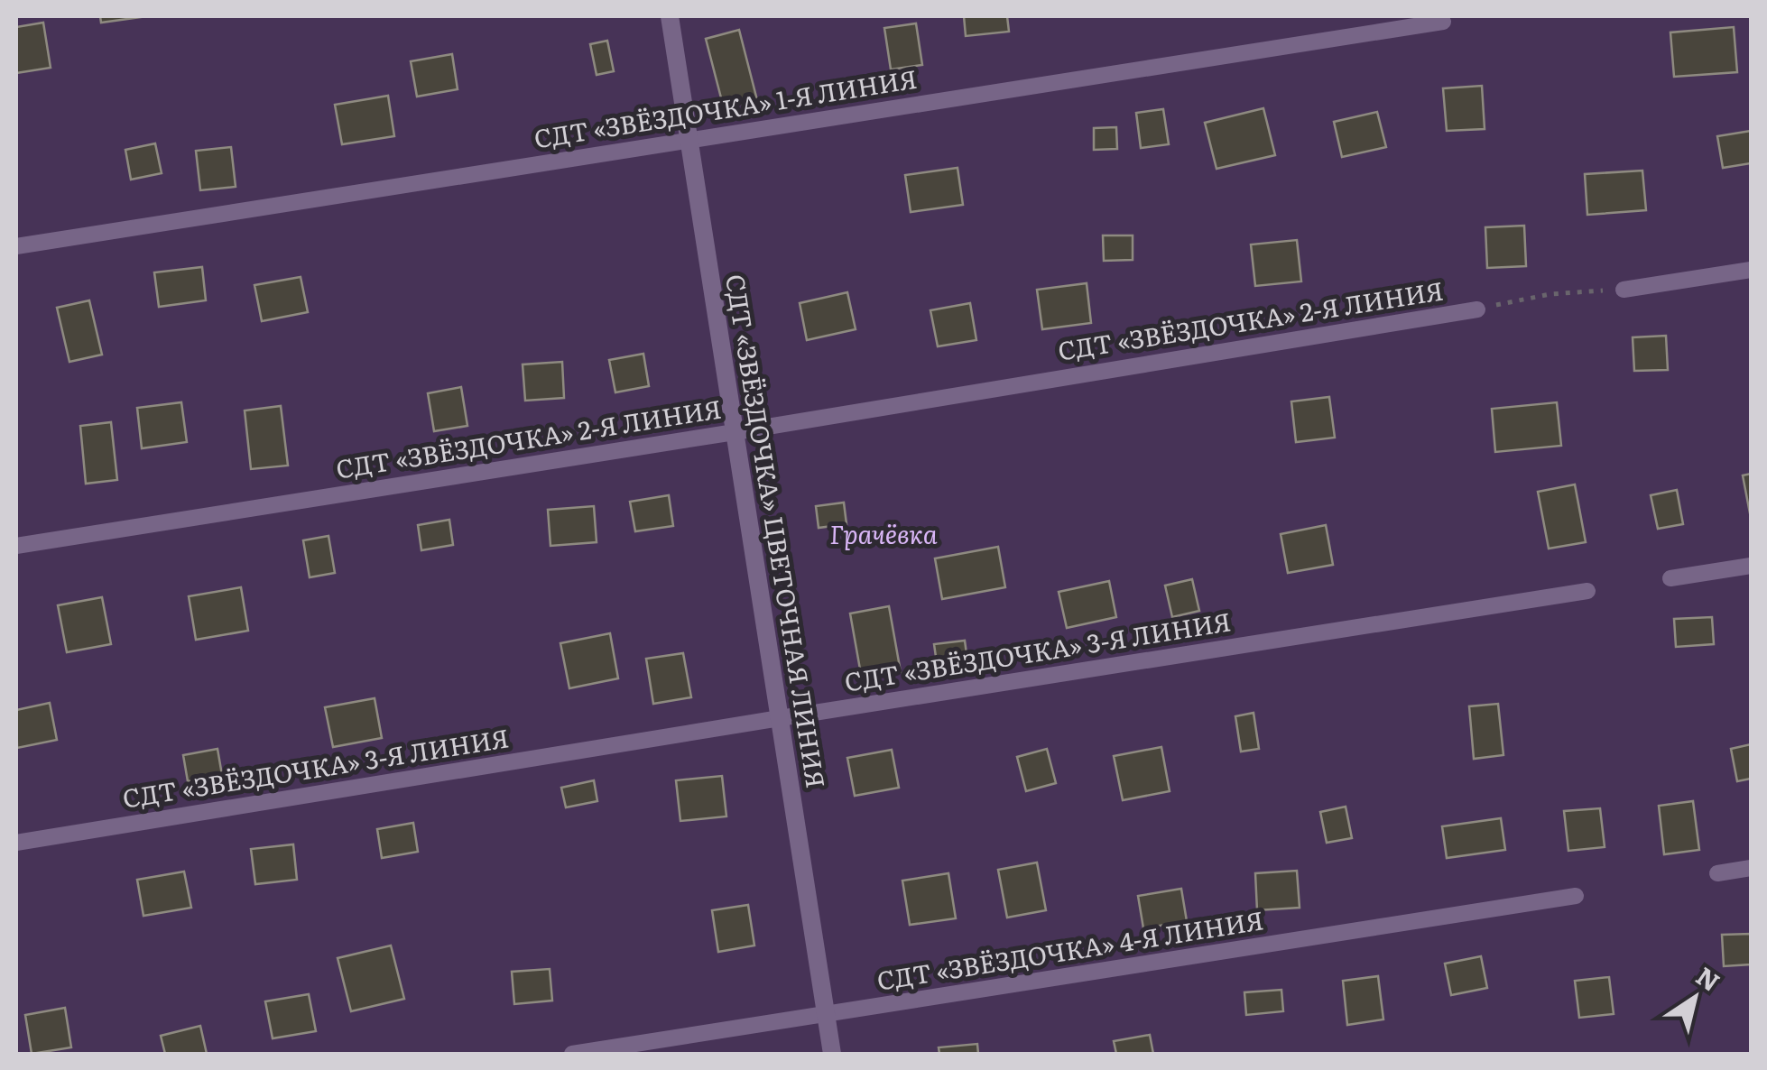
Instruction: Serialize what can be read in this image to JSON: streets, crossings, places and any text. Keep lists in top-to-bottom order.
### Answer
{
  "streets": {
    "street": ["СДТ «ЗВЁЗДОЧКА» ЦВЕТОЧНАЯ ЛИНИЯ"],
    "lane": [
      "СДТ «ЗВЁЗДОЧКА» 1-Я ЛИНИЯ",
      "СДТ «ЗВЁЗДОЧКА» 2-Я ЛИНИЯ",
      "СДТ «ЗВЁЗДОЧКА» 3-Я ЛИНИЯ",
      "СДТ «ЗВЁЗДОЧКА» 4-Я ЛИНИЯ"
    ]
  },
  "crossings": [
    ["СДТ «ЗВЁЗДОЧКА» 1-Я ЛИНИЯ", "СДТ «ЗВЁЗДОЧКА» ЦВЕТОЧНАЯ ЛИНИЯ"],
    ["СДТ «ЗВЁЗДОЧКА» 2-Я ЛИНИЯ", "СДТ «ЗВЁЗДОЧКА» ЦВЕТОЧНАЯ ЛИНИЯ"],
    ["СДТ «ЗВЁЗДОЧКА» ЦВЕТОЧНАЯ ЛИНИЯ", "СДТ «ЗВЁЗДОЧКА» 3-Я ЛИНИЯ"],
    ["СДТ «ЗВЁЗДОЧКА» ЦВЕТОЧНАЯ ЛИНИЯ", "СДТ «ЗВЁЗДОЧКА» 4-Я ЛИНИЯ"]
  ],
  "parks": ["Грачёвка"],
  "north": "top right"
}
